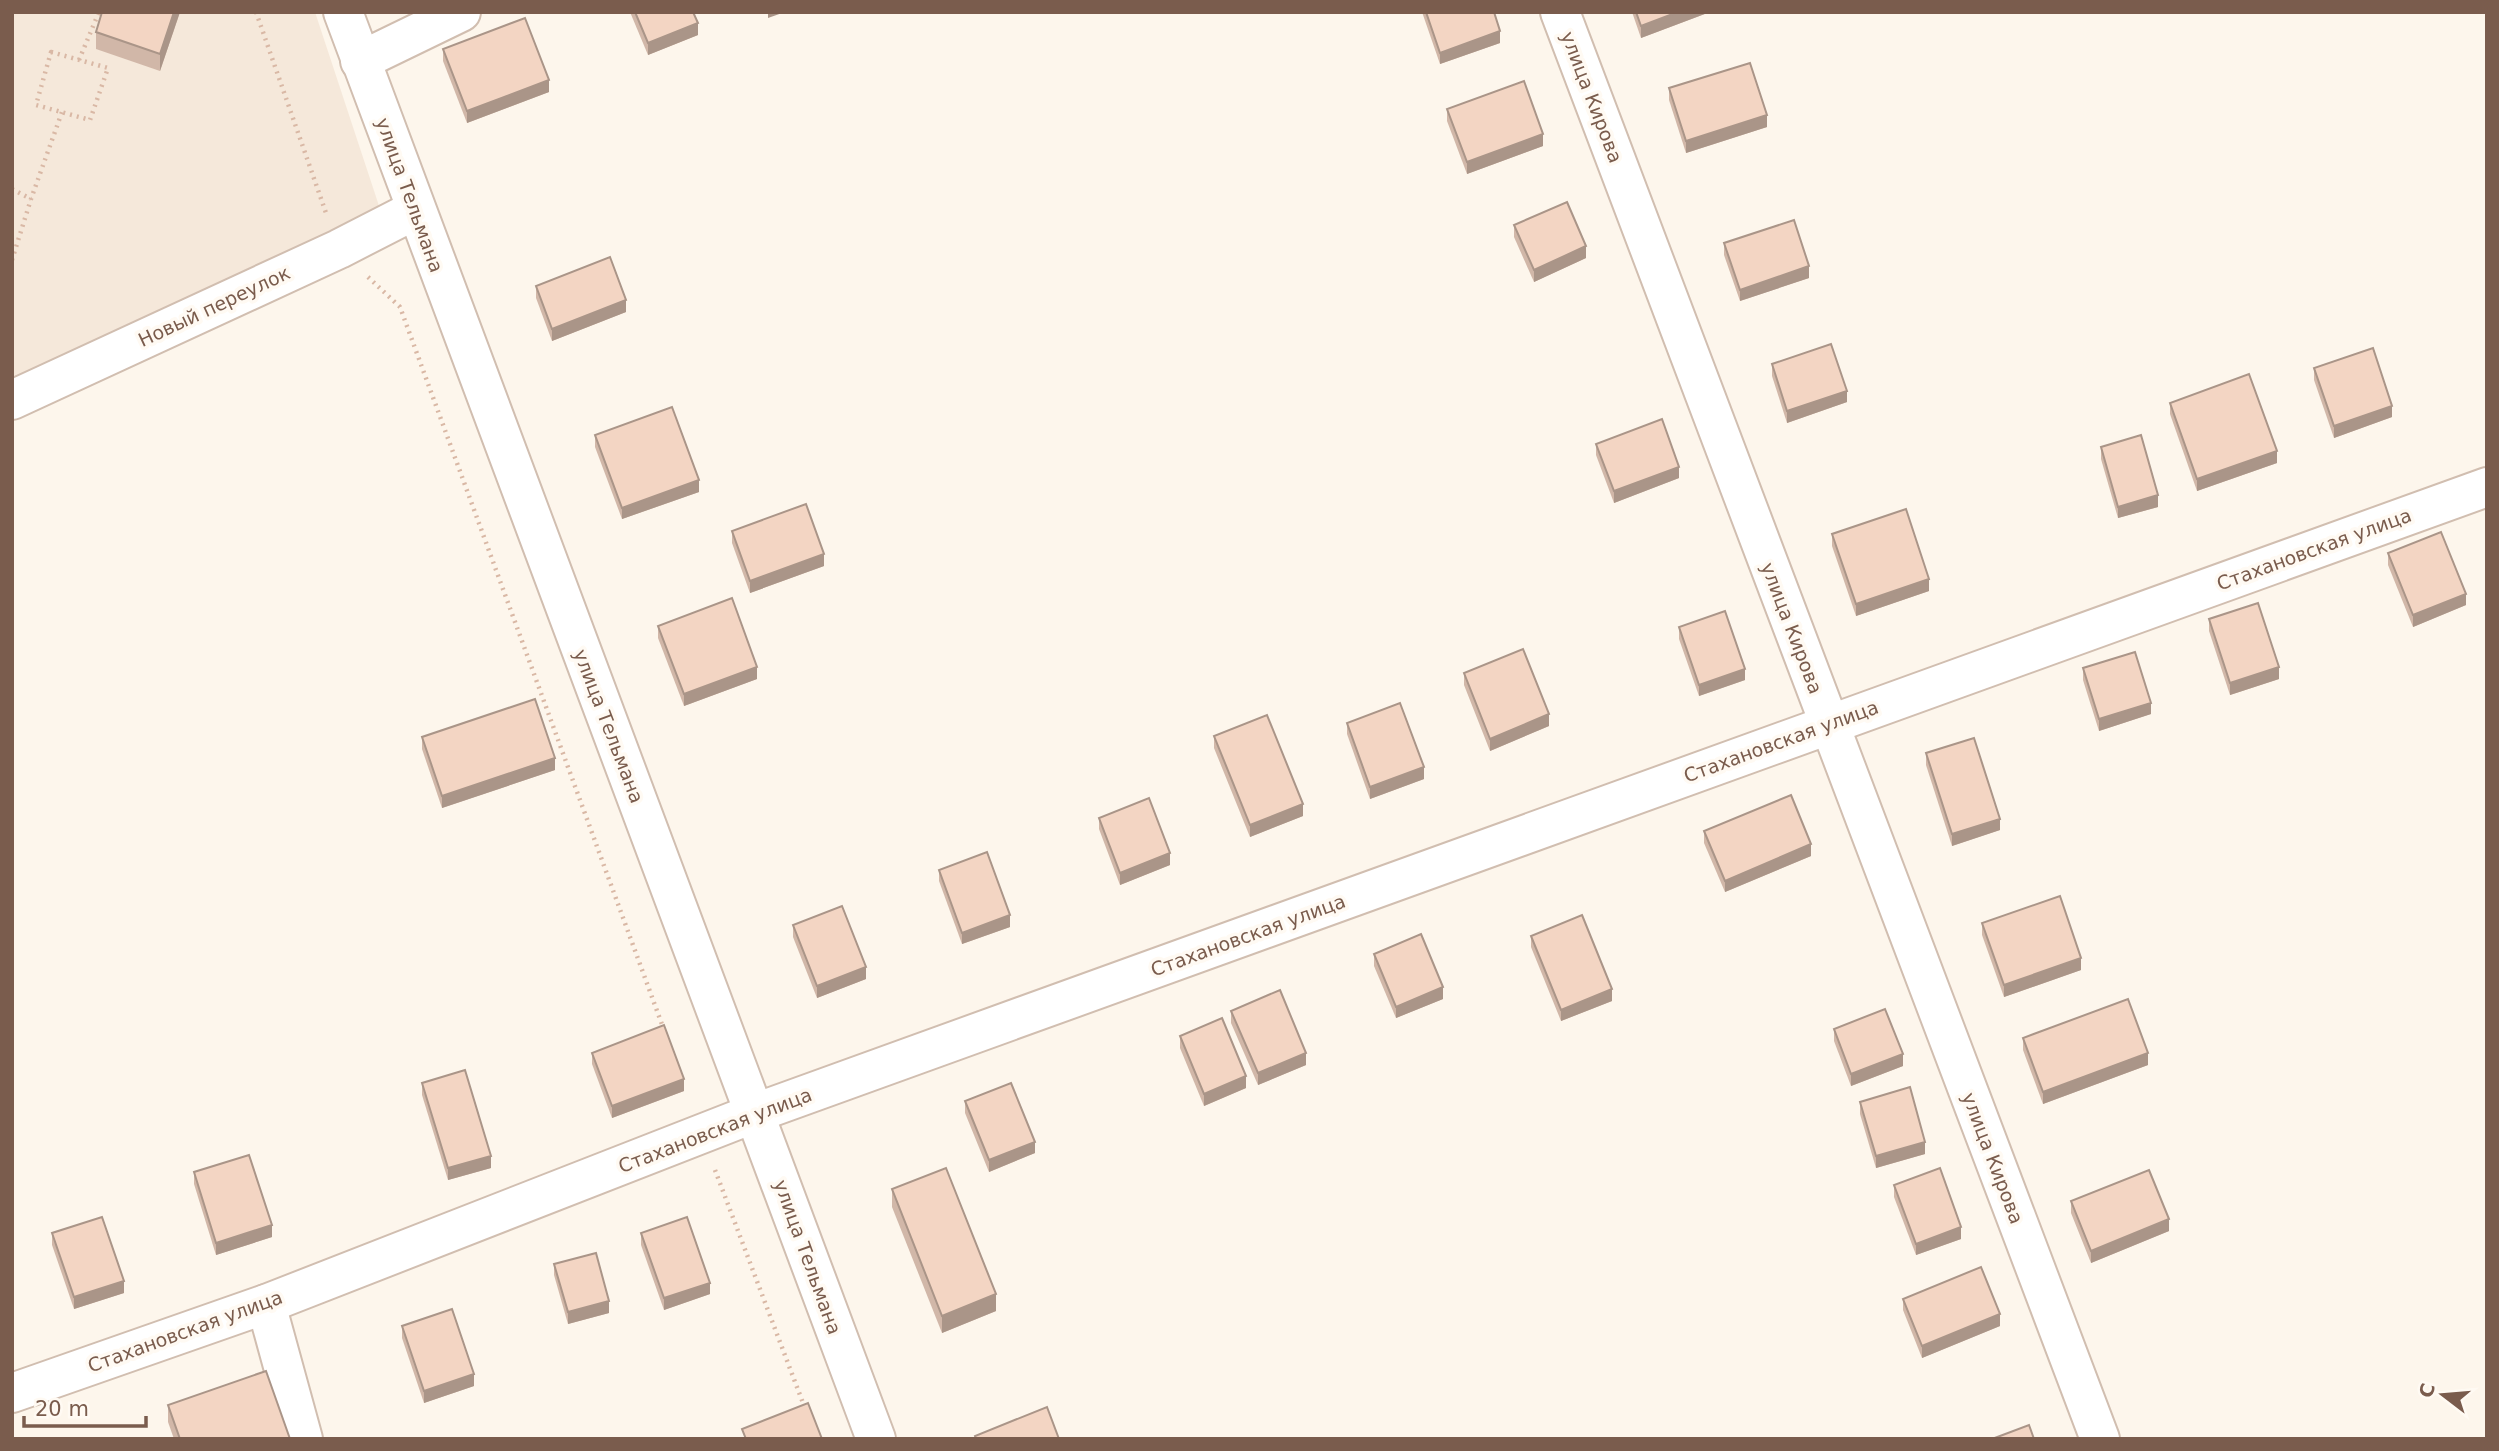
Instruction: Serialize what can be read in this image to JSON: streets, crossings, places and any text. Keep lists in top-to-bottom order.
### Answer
{
  "streets": {
    "street": [
      "улица Кирова",
      "улица Тельмана",
      "Новый переулок",
      "Стахановская улица"
    ]
  },
  "crossings": [
    ["улица Кирова", "Стахановская улица"],
    ["улица Тельмана", "Новый переулок"],
    ["улица Тельмана", "Стахановская улица"]
  ],
  "scale_bar": "20 m",
  "north": "left"
}
